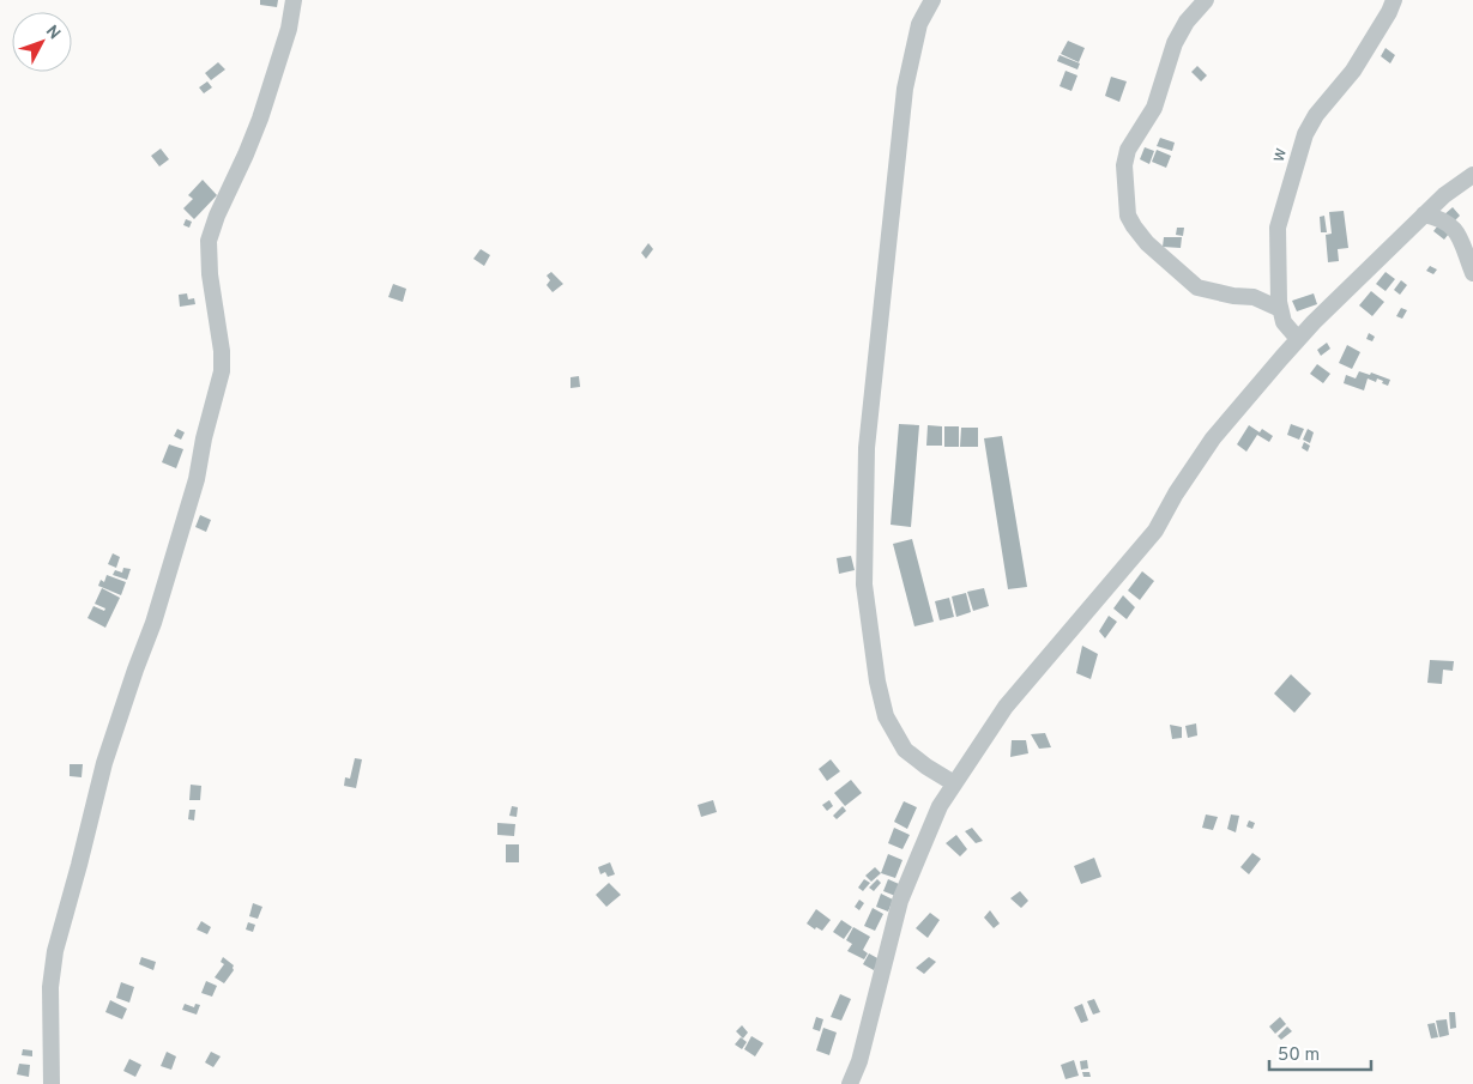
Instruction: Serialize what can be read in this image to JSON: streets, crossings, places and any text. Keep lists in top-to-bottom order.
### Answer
{
  "streets": {
    "street": ["w"]
  },
  "scale_bar": "50 m",
  "north": "top right"
}
